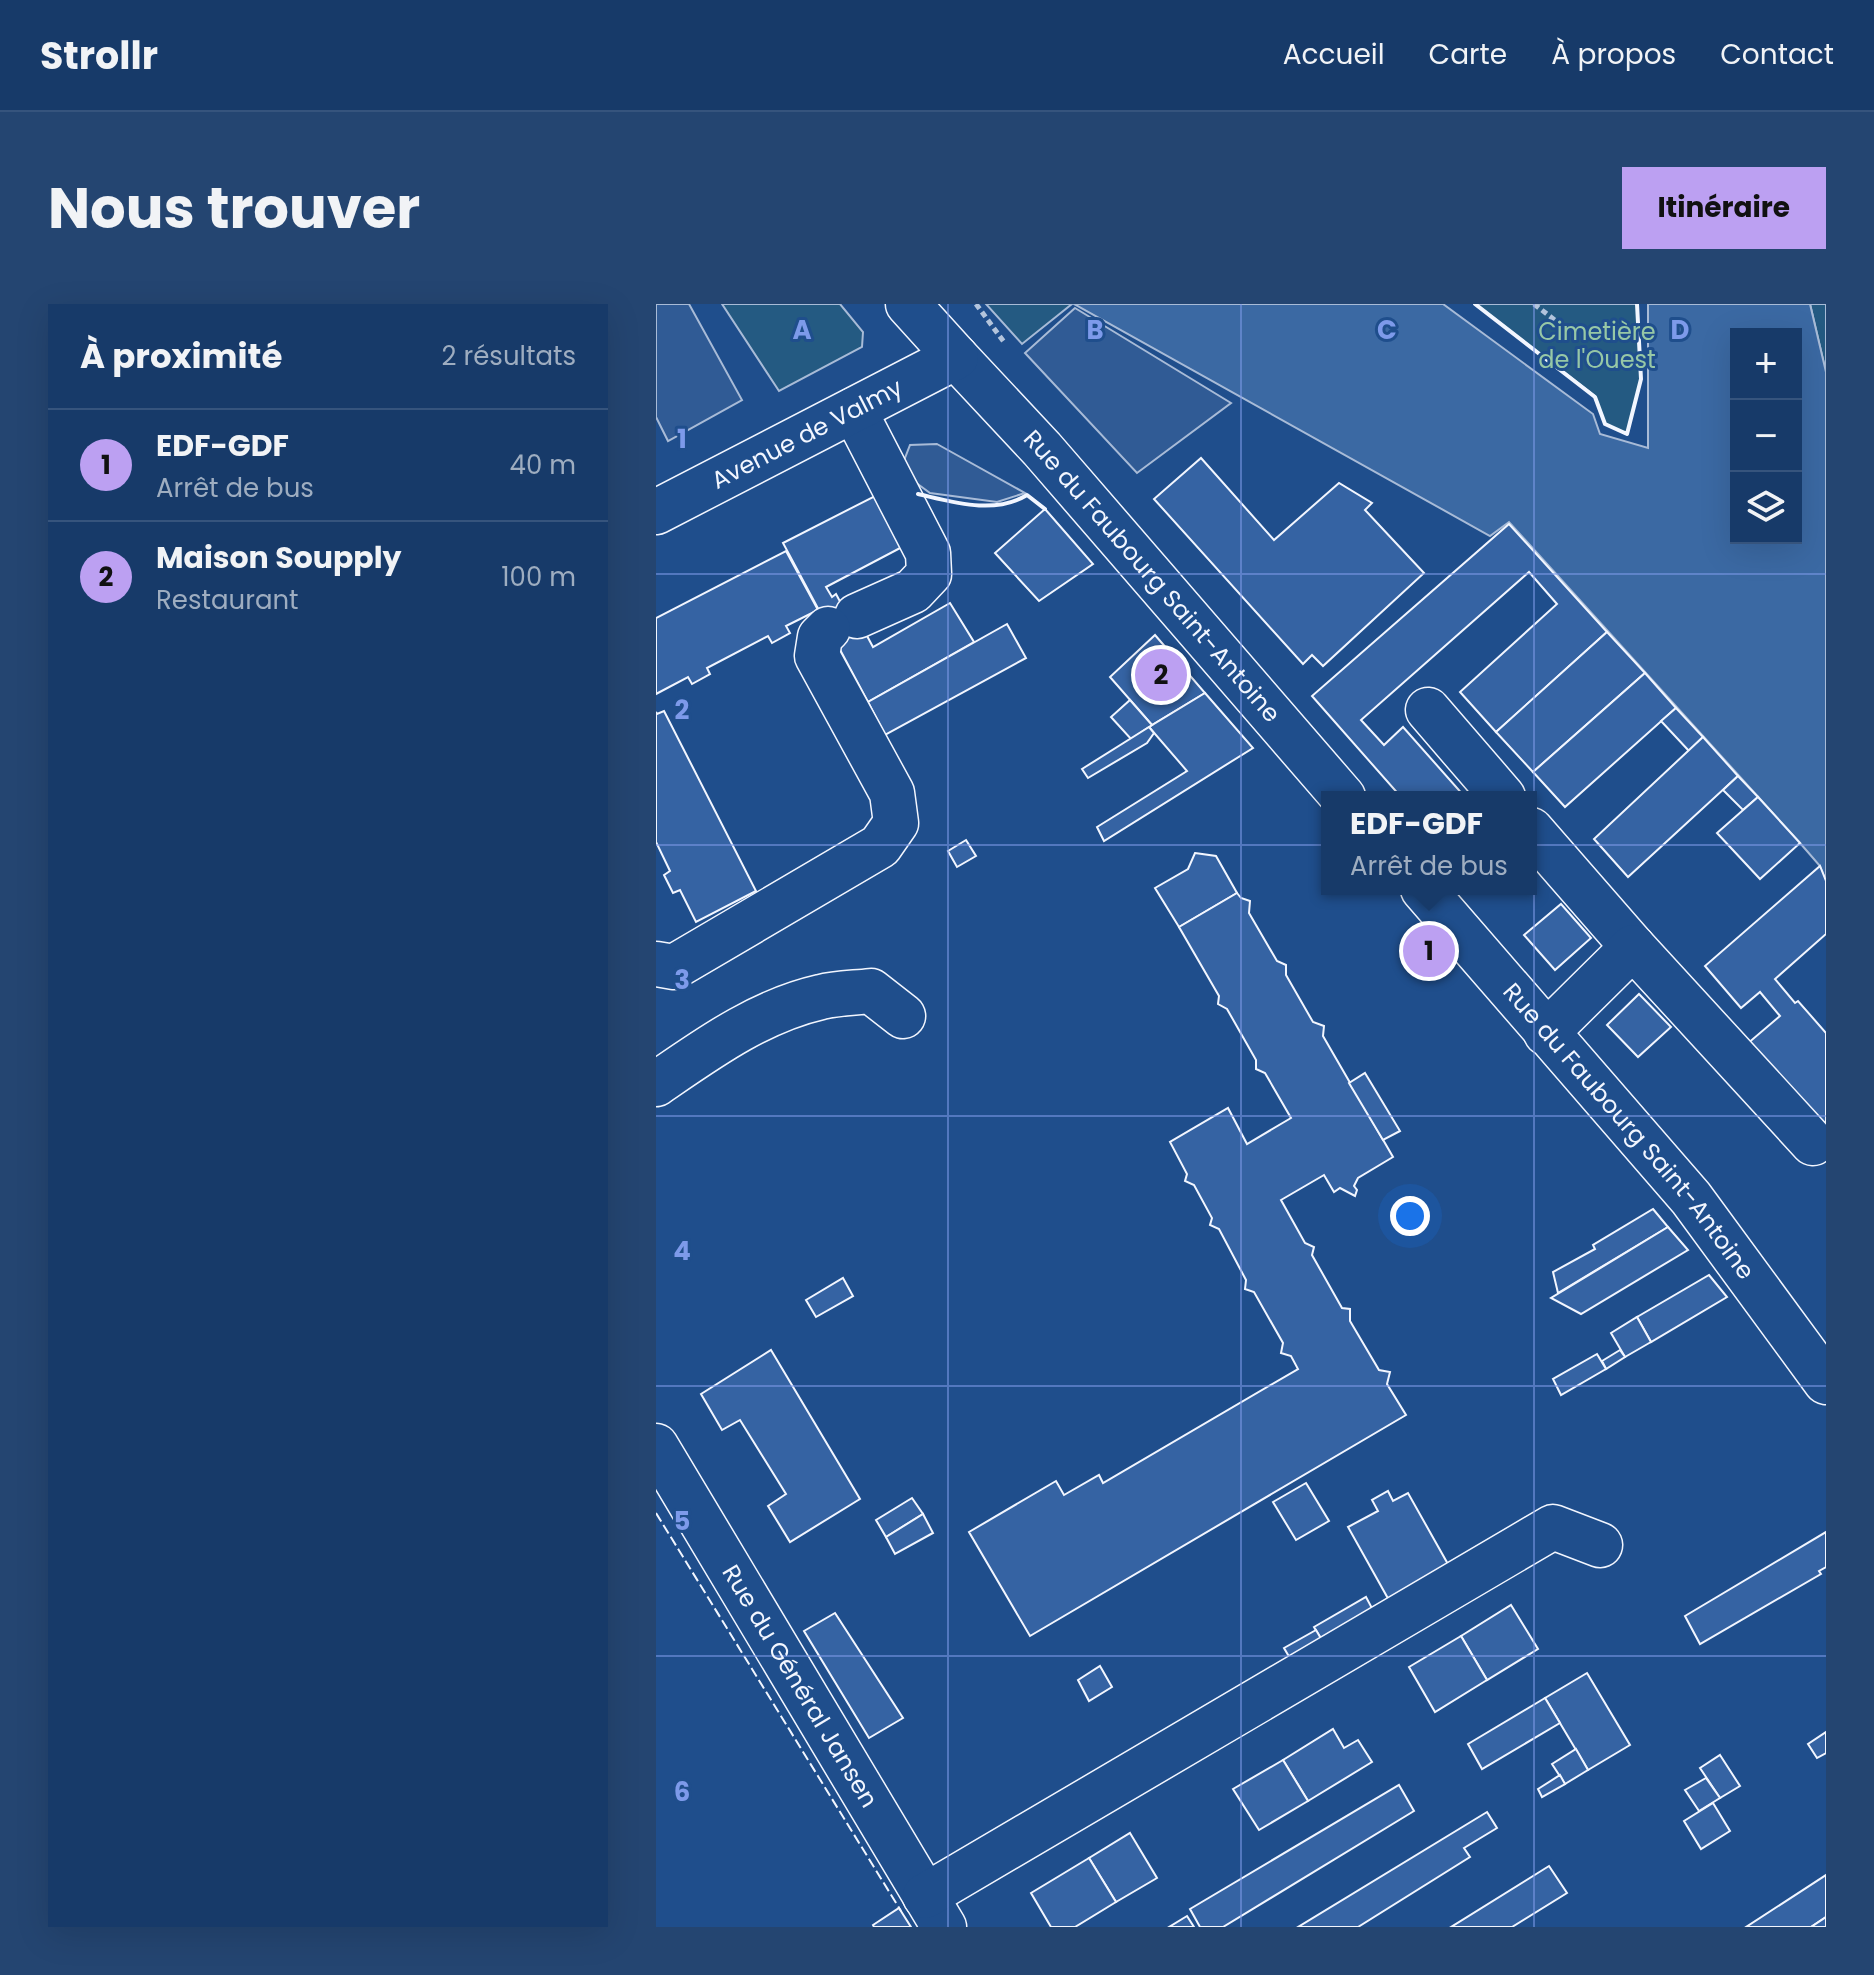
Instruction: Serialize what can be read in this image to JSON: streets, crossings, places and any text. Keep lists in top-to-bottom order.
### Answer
{
  "streets": {
    "street": ["Avenue de Valmy", "Rue du Faubourg Saint-Antoine", "Rue du Général Jansen"]
  },
  "crossings": [
    ["Avenue de Valmy", "Rue du Faubourg Saint-Antoine"]
  ],
  "parks": ["Cimetière de l'Ouest"],
  "page": {
    "header": "Strollr",
    "nav": [
      "Accueil",
      "Carte",
      "À propos",
      "Contact"
    ],
    "title": "Nous trouver",
    "buttons": "Itinéraire",
    "heading": ["À proximité", "2 résultats"],
    "map_buttons": ["+", "−"],
    "list": [
      {
        "mark": "1",
        "name": "EDF-GDF",
        "note": "Arrêt de bus",
        "value": "40 m"
      },
      {
        "mark": "2",
        "name": "Maison Soupply",
        "note": "Restaurant",
        "value": "100 m"
      }
    ],
    "pins": ["2", "1"],
    "popup": ["EDF-GDF", "Arrêt de bus"]
  },
  "grid": {
    "columns": [
      "A",
      "B",
      "C",
      "D"
    ],
    "rows": [
      "1",
      "2",
      "3",
      "4",
      "5",
      "6"
    ]
  }
}
